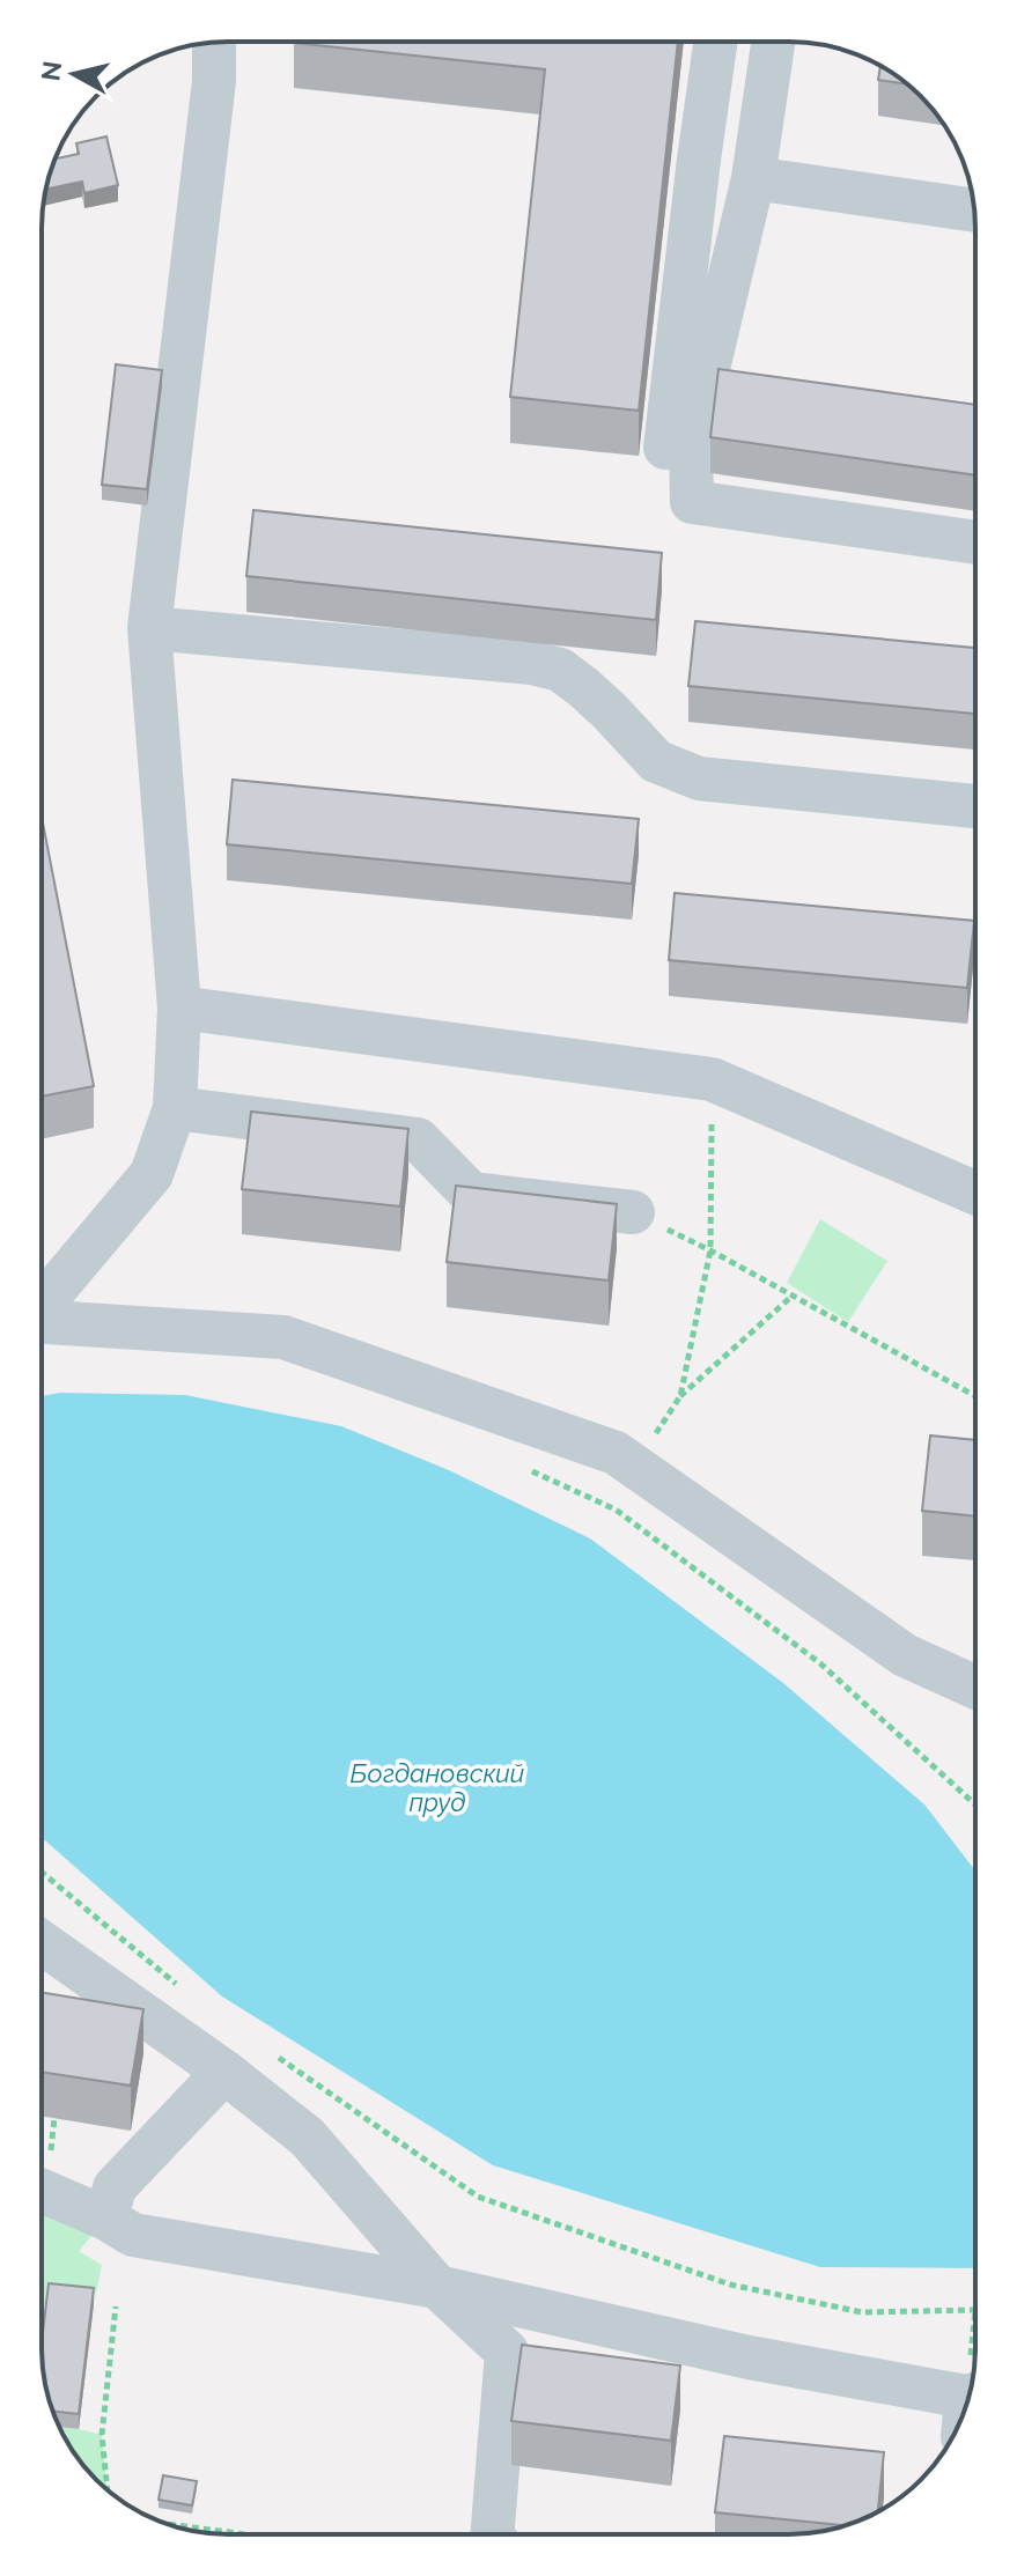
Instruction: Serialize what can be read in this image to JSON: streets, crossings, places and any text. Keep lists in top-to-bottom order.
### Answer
{
  "water": ["Богдановский пруд"],
  "north": "left"
}
